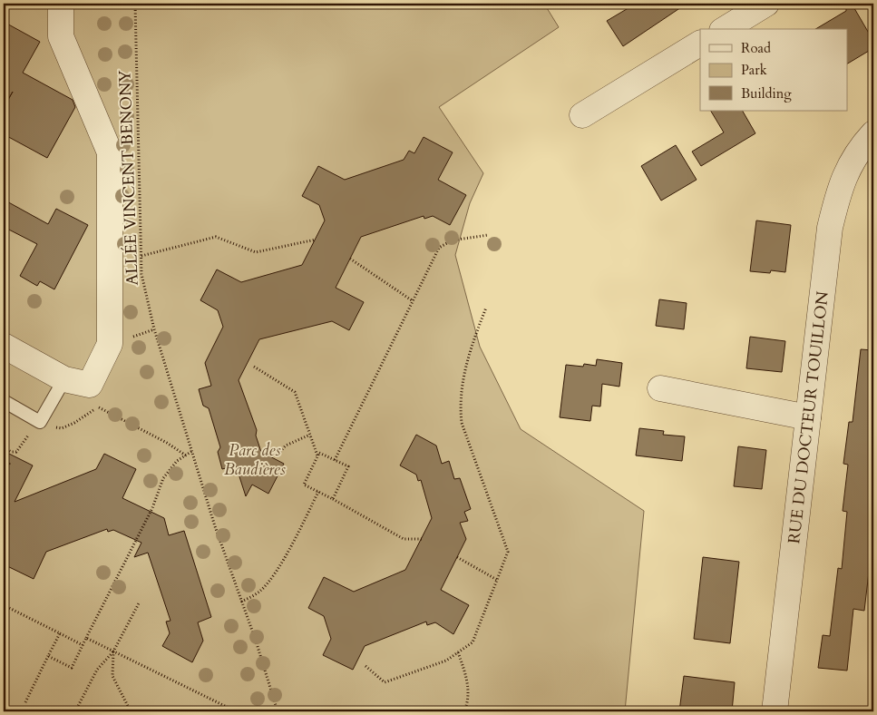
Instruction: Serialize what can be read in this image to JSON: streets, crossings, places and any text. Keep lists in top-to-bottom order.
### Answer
{
  "streets": {
    "street": ["RUE DU DOCTEUR TOUILLON"],
    "path": ["ALLÉE VINCENT BENONY"]
  },
  "parks": ["Parc des Baudières"],
  "legend": ["Road", "Park", "Building"]
}
